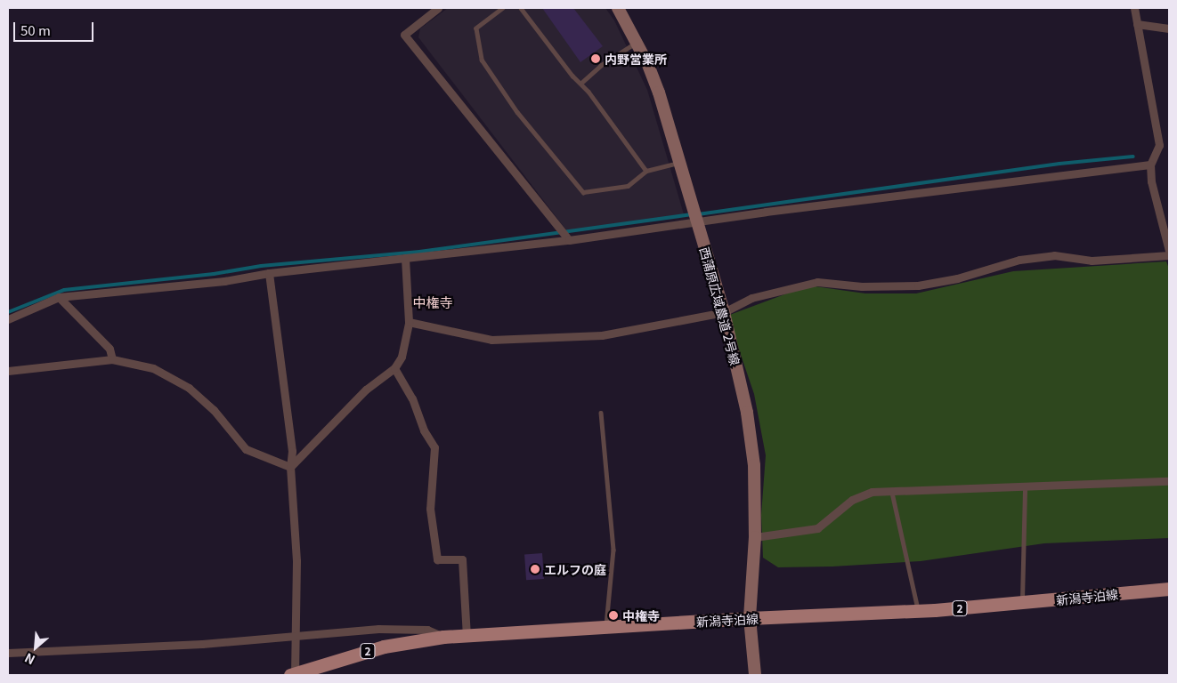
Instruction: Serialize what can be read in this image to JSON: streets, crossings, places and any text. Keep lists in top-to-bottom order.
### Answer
{
  "streets": {
    "main road": ["新潟寺泊線", "2"],
    "street": ["西蒲原広域農道 2号線"]
  },
  "crossings": [
    ["西蒲原広域農道 2号線", "新潟寺泊線"]
  ],
  "districts": ["中権寺"],
  "places": ["内野営業所", "エルフの庭", "中権寺"],
  "scale_bar": "50 m",
  "north": "bottom left"
}
